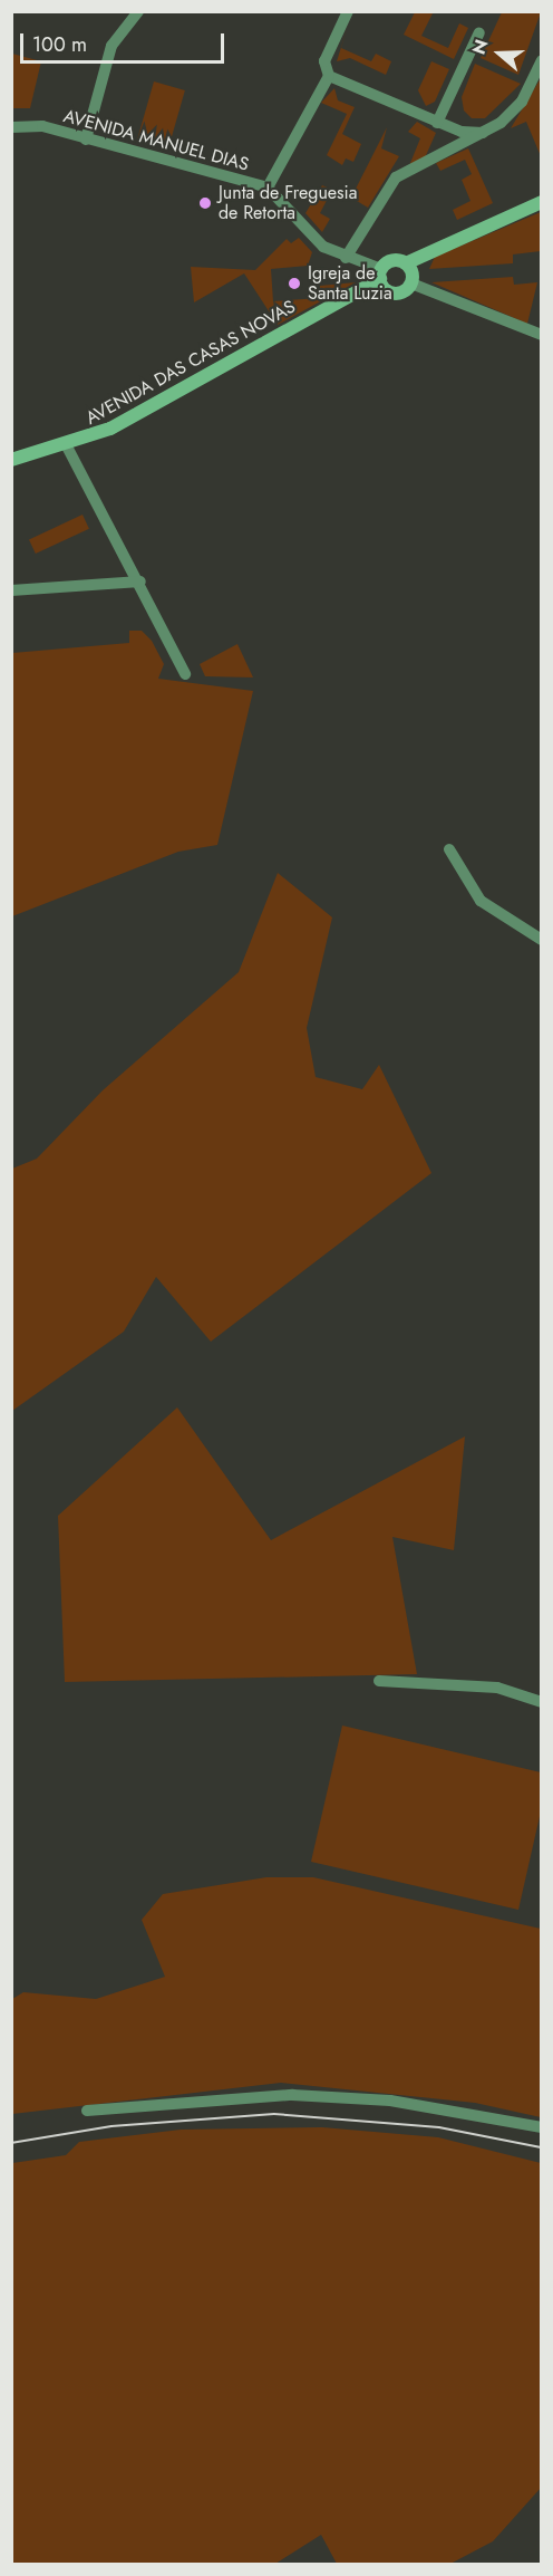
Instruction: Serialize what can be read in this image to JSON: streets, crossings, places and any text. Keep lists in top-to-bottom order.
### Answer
{
  "streets": {
    "street": ["AVENIDA MANUEL DIAS", "AVENIDA DAS CASAS NOVAS"]
  },
  "crossings": [
    ["AVENIDA MANUEL DIAS", "AVENIDA DAS CASAS NOVAS"]
  ],
  "places": ["Junta de Freguesia de Retorta", "Igreja de Santa Luzia"],
  "scale_bar": "100 m",
  "north": "left"
}
